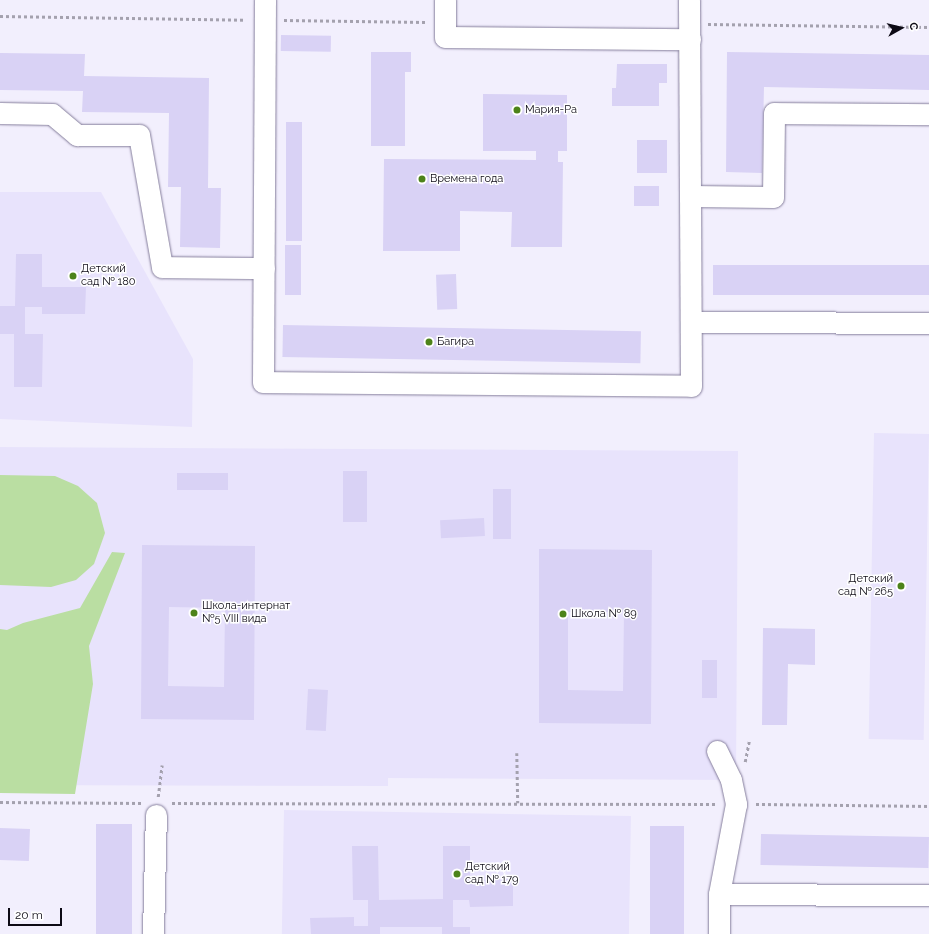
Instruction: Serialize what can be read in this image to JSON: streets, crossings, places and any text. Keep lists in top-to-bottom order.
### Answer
{
  "places": [
    "Мария-Ра",
    "Времена года",
    "Детский сад № 180",
    "Багира",
    "Детский сад № 265",
    "Школа-интернат №5 VIII вида",
    "Школа № 89",
    "Детский сад № 179"
  ],
  "scale_bar": "20 m",
  "north": "right"
}
